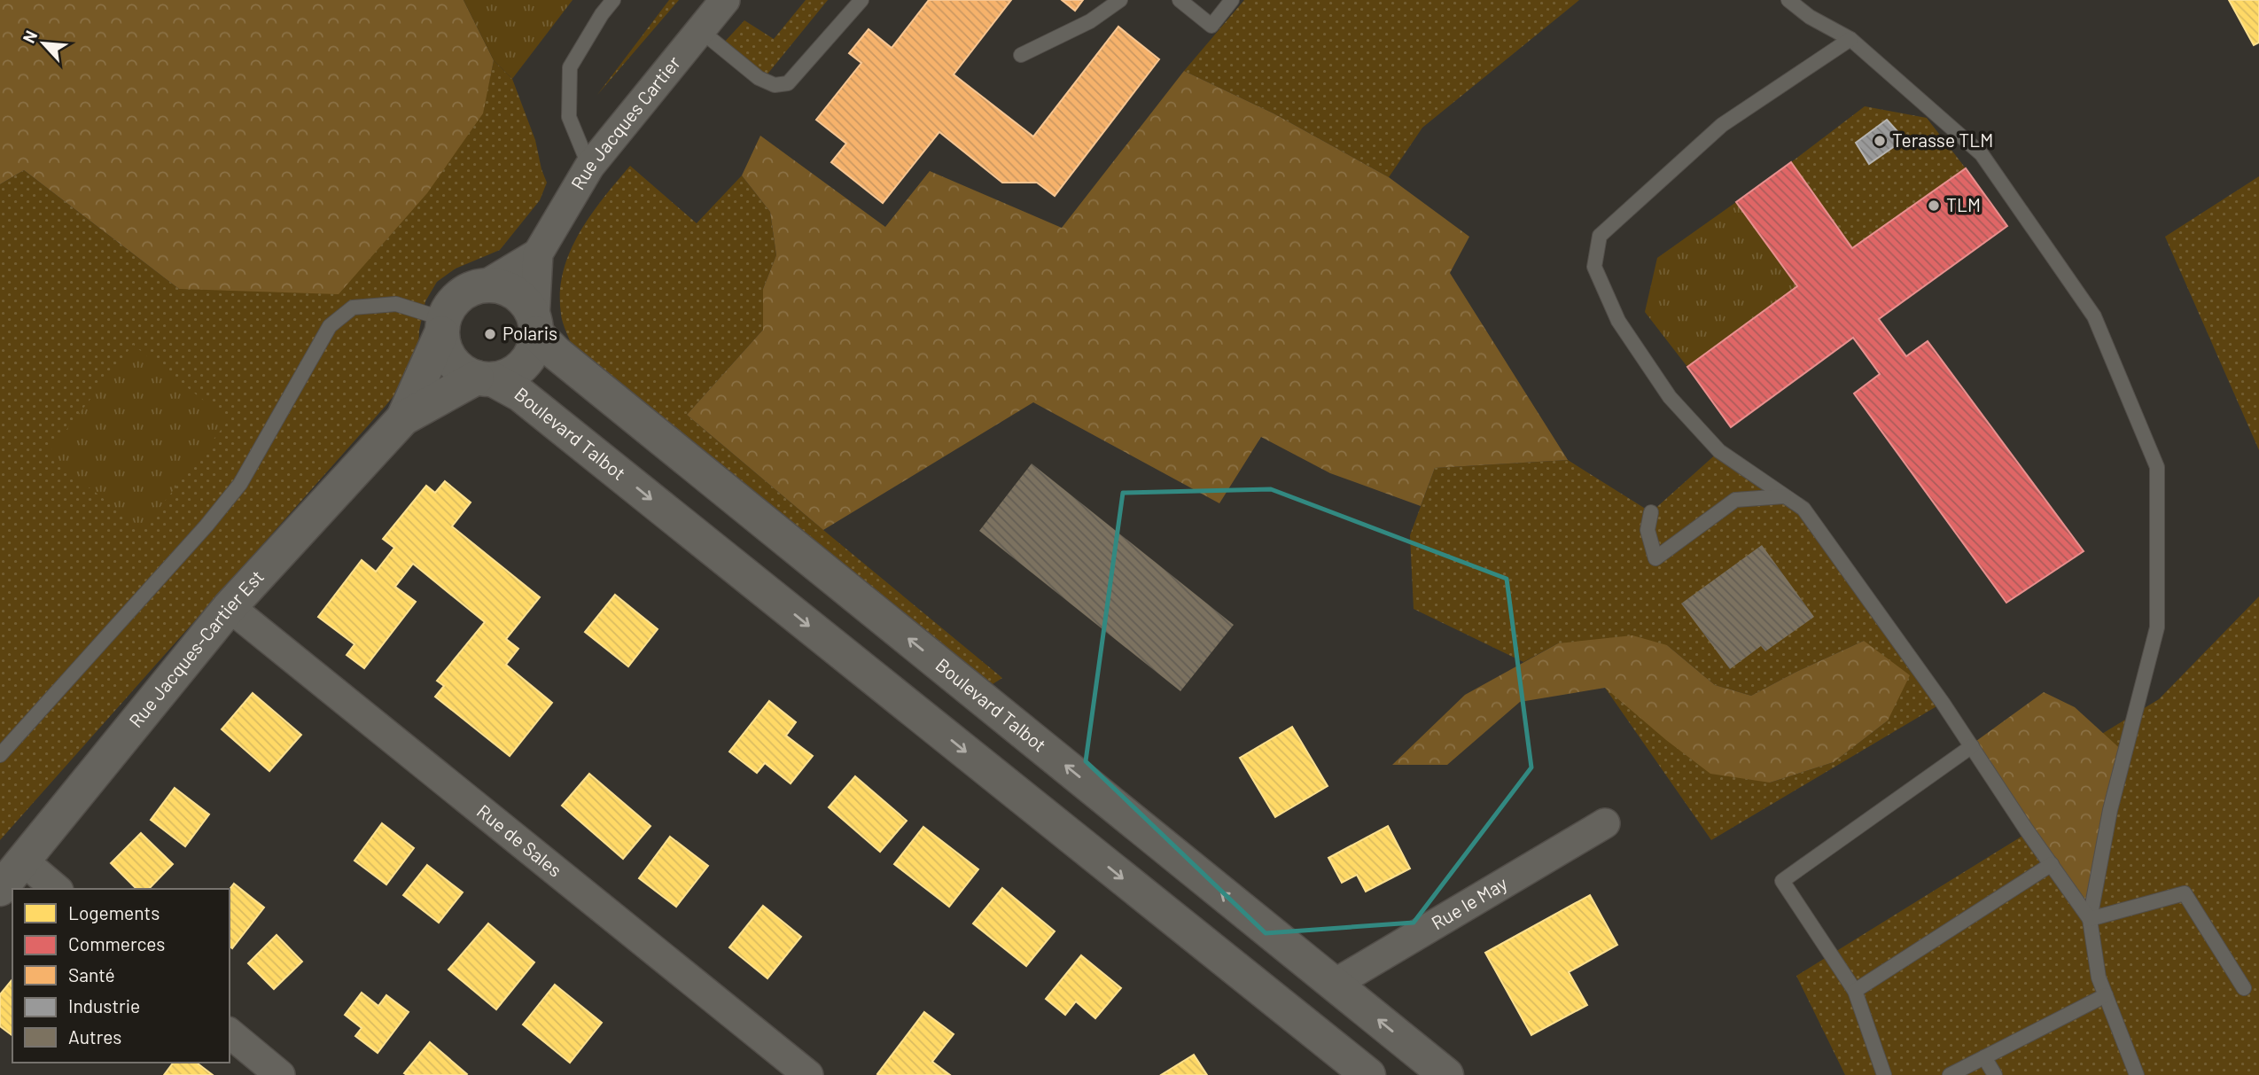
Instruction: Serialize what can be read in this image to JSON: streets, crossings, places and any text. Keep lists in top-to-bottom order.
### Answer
{
  "streets": {
    "main road": ["Boulevard Talbot", "Rue Jacques-Cartier Est"],
    "street": ["Rue Jacques Cartier", "Rue de Sales", "Rue le May"]
  },
  "crossings": [
    ["Rue Jacques Cartier", "Boulevard Talbot"],
    ["Rue Jacques Cartier", "Rue Jacques-Cartier Est"],
    ["Boulevard Talbot", "Rue Jacques-Cartier Est"],
    ["Boulevard Talbot", "Rue le May"],
    ["Rue Jacques-Cartier Est", "Rue de Sales"]
  ],
  "places": ["Terasse TLM", "TLM", "Polaris"],
  "legend": [
    "Logements",
    "Commerces",
    "Santé",
    "Industrie",
    "Autres"
  ],
  "north": "top left"
}
